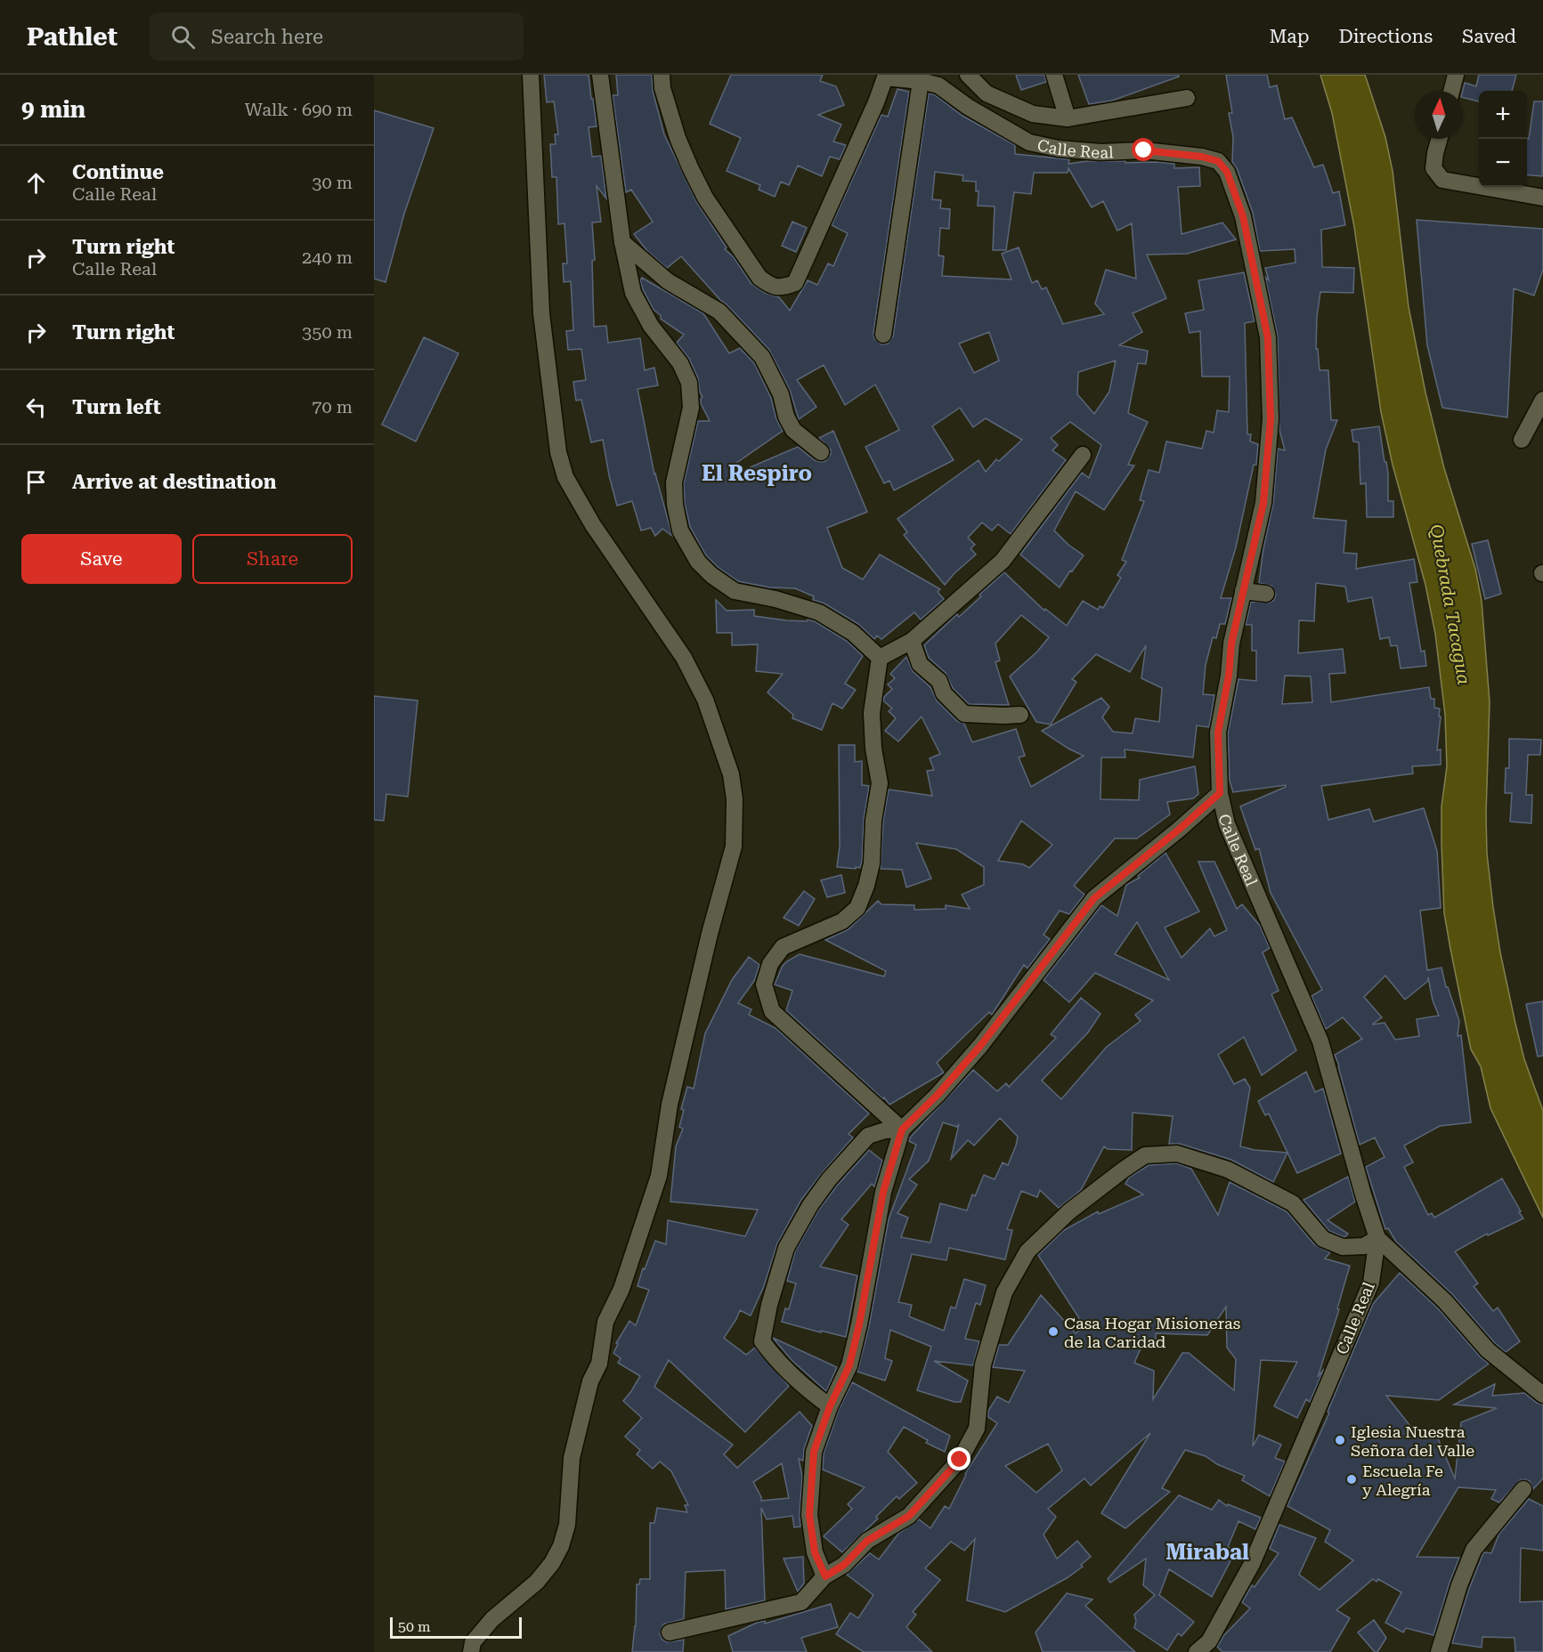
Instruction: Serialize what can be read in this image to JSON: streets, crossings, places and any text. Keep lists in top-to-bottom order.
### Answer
{
  "streets": {
    "street": ["Calle Real"]
  },
  "districts": ["El Respiro", "Mirabal"],
  "water": ["Quebrada Tacagua"],
  "places": ["Casa Hogar Misioneras de la Caridad", "Iglesia Nuestra Señora del Valle", "Escuela Fe y Alegría"],
  "scale_bar": "50 m",
  "north": "top",
  "page": {
    "header": "Pathlet",
    "search": "Search here",
    "nav": ["Map", "Directions", "Saved"],
    "heading": ["9 min", "Walk · 690 m"],
    "map_buttons": ["+", "−"],
    "list": [
      ["Continue", "Calle Real", "30 m"],
      ["Turn right", "Calle Real", "240 m"],
      ["Turn right", "350 m"],
      ["Turn left", "70 m"],
      "Arrive at destination"
    ],
    "buttons": ["Save", "Share"],
    "scale": "50 m"
  }
}
